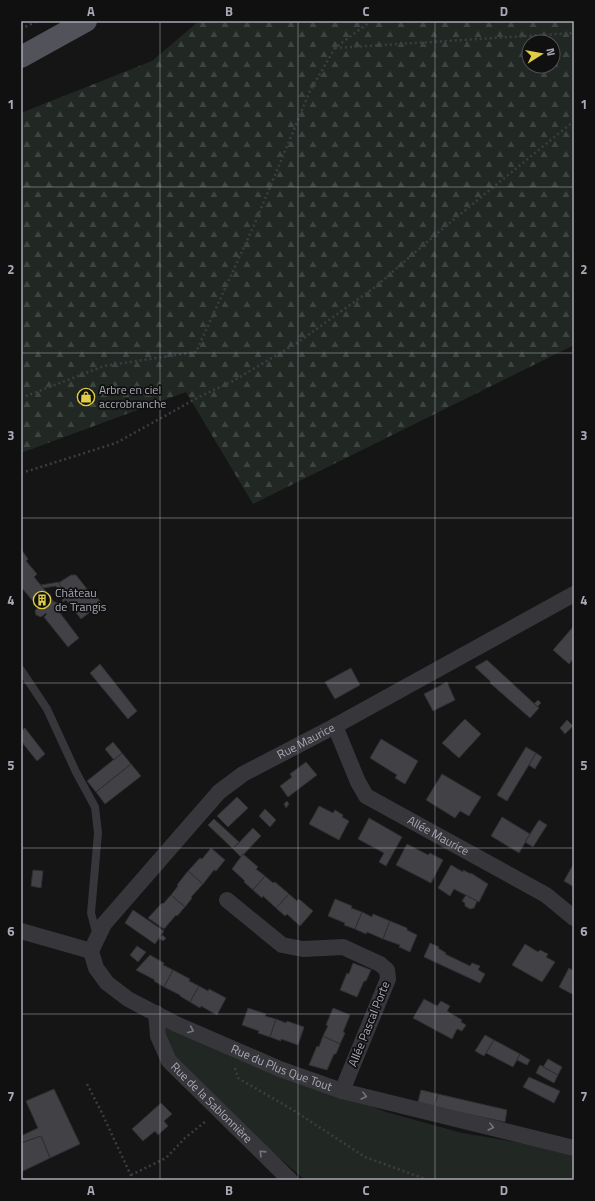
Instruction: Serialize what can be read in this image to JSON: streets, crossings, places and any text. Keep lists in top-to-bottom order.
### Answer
{
  "streets": {
    "street": [
      "Rue Maurice",
      "Allée Maurice",
      "Allée Pascal Porte",
      "Rue du Plus Que Tout",
      "Rue de la Sablonnière"
    ]
  },
  "crossings": [
    ["Rue Maurice", "Allée Maurice"],
    ["Rue Maurice", "Rue du Plus Que Tout"],
    ["Allée Pascal Porte", "Rue du Plus Que Tout"],
    ["Rue du Plus Que Tout", "Rue de la Sablonnière"]
  ],
  "one_way": ["Rue du Plus Que Tout", "Rue de la Sablonnière"],
  "places": {
    "shop": ["Arbre en ciel accrobranche"],
    "building": ["Château de Trangis"]
  },
  "north": "right",
  "grid": {
    "columns": [
      "A",
      "B",
      "C",
      "D"
    ],
    "rows": [
      "1",
      "2",
      "3",
      "4",
      "5",
      "6",
      "7"
    ]
  }
}
